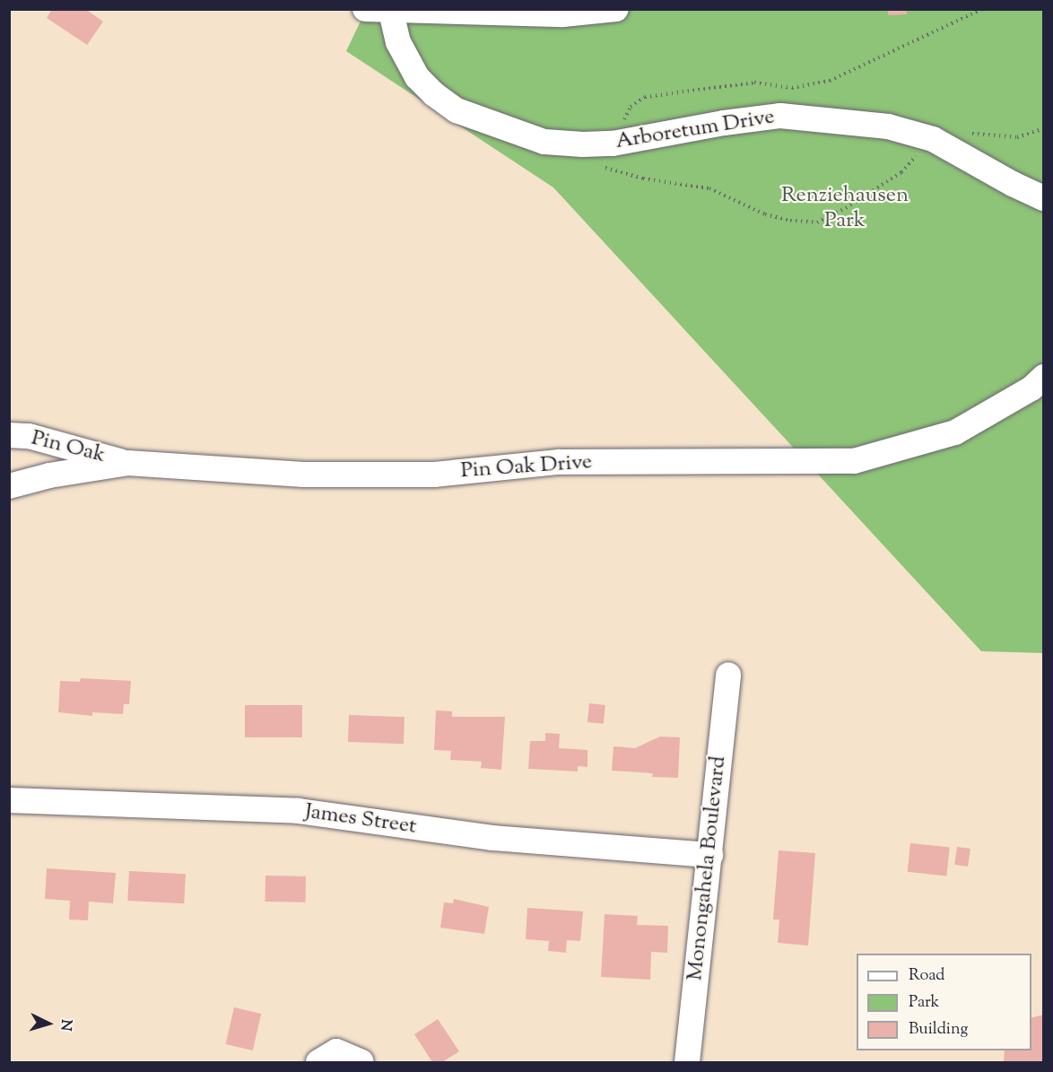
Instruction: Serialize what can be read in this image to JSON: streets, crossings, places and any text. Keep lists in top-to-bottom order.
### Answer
{
  "streets": {
    "street": [
      "Arboretum Drive",
      "Pin Oak",
      "Pin Oak Drive",
      "James Street",
      "Monongahela Boulevard"
    ]
  },
  "crossings": [
    ["Pin Oak", "Pin Oak Drive"],
    ["James Street", "Monongahela Boulevard"]
  ],
  "parks": ["Renziehausen Park"],
  "legend": ["Road", "Park", "Building"],
  "north": "right"
}
